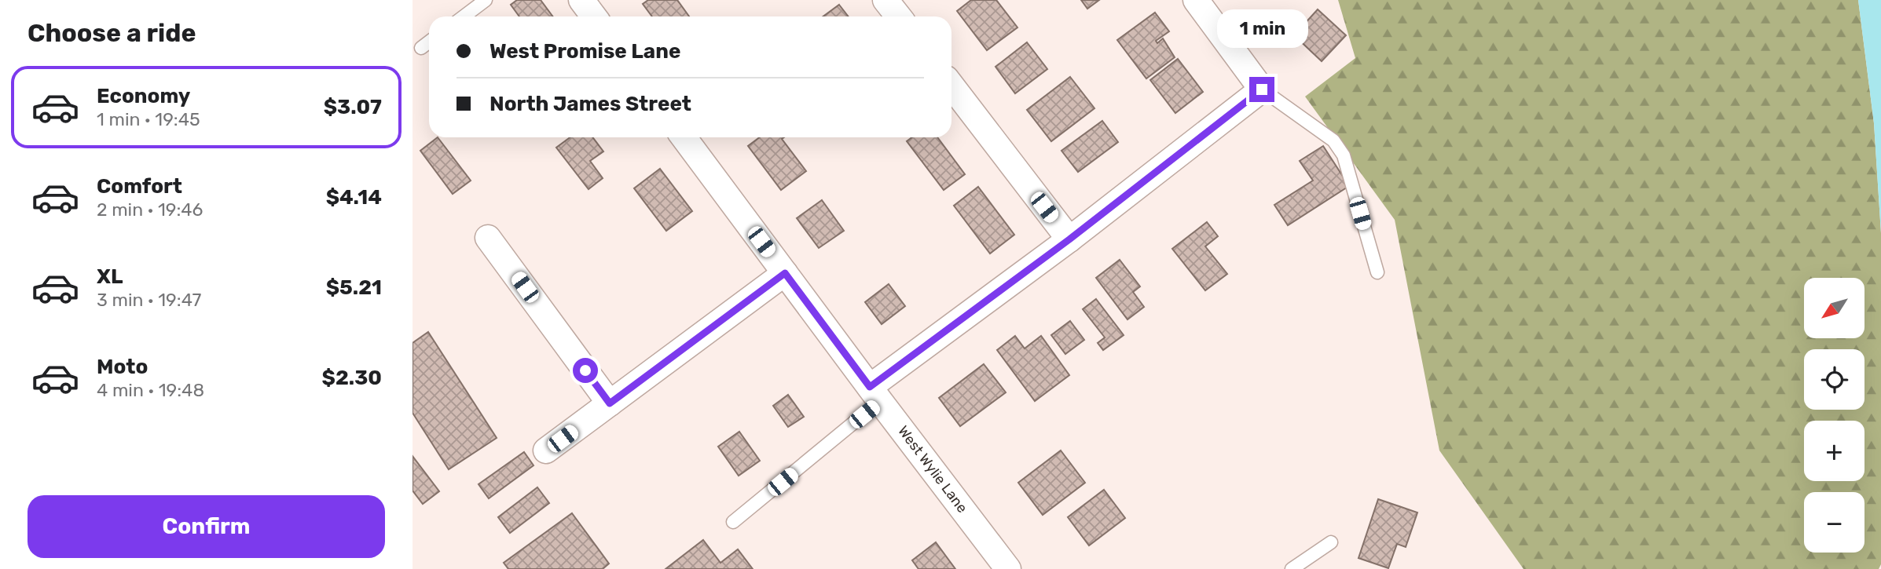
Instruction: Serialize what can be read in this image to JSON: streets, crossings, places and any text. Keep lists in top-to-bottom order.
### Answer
{
  "streets": {
    "street": ["West Wylie Lane"]
  },
  "north": "bottom left",
  "page": {
    "heading": "Choose a ride",
    "bubble": "1 min",
    "banner": ["West Promise Lane", "North James Street"],
    "list": [
      {
        "name": "Economy",
        "note": "1 min · 19:45",
        "value": "$3.07"
      },
      {
        "name": "Comfort",
        "note": "2 min · 19:46",
        "value": "$4.14"
      },
      {
        "name": "XL",
        "note": "3 min · 19:47",
        "value": "$5.21"
      },
      {
        "name": "Moto",
        "note": "4 min · 19:48",
        "value": "$2.30"
      }
    ],
    "map_buttons": ["+", "−"],
    "buttons": "Confirm"
  }
}
